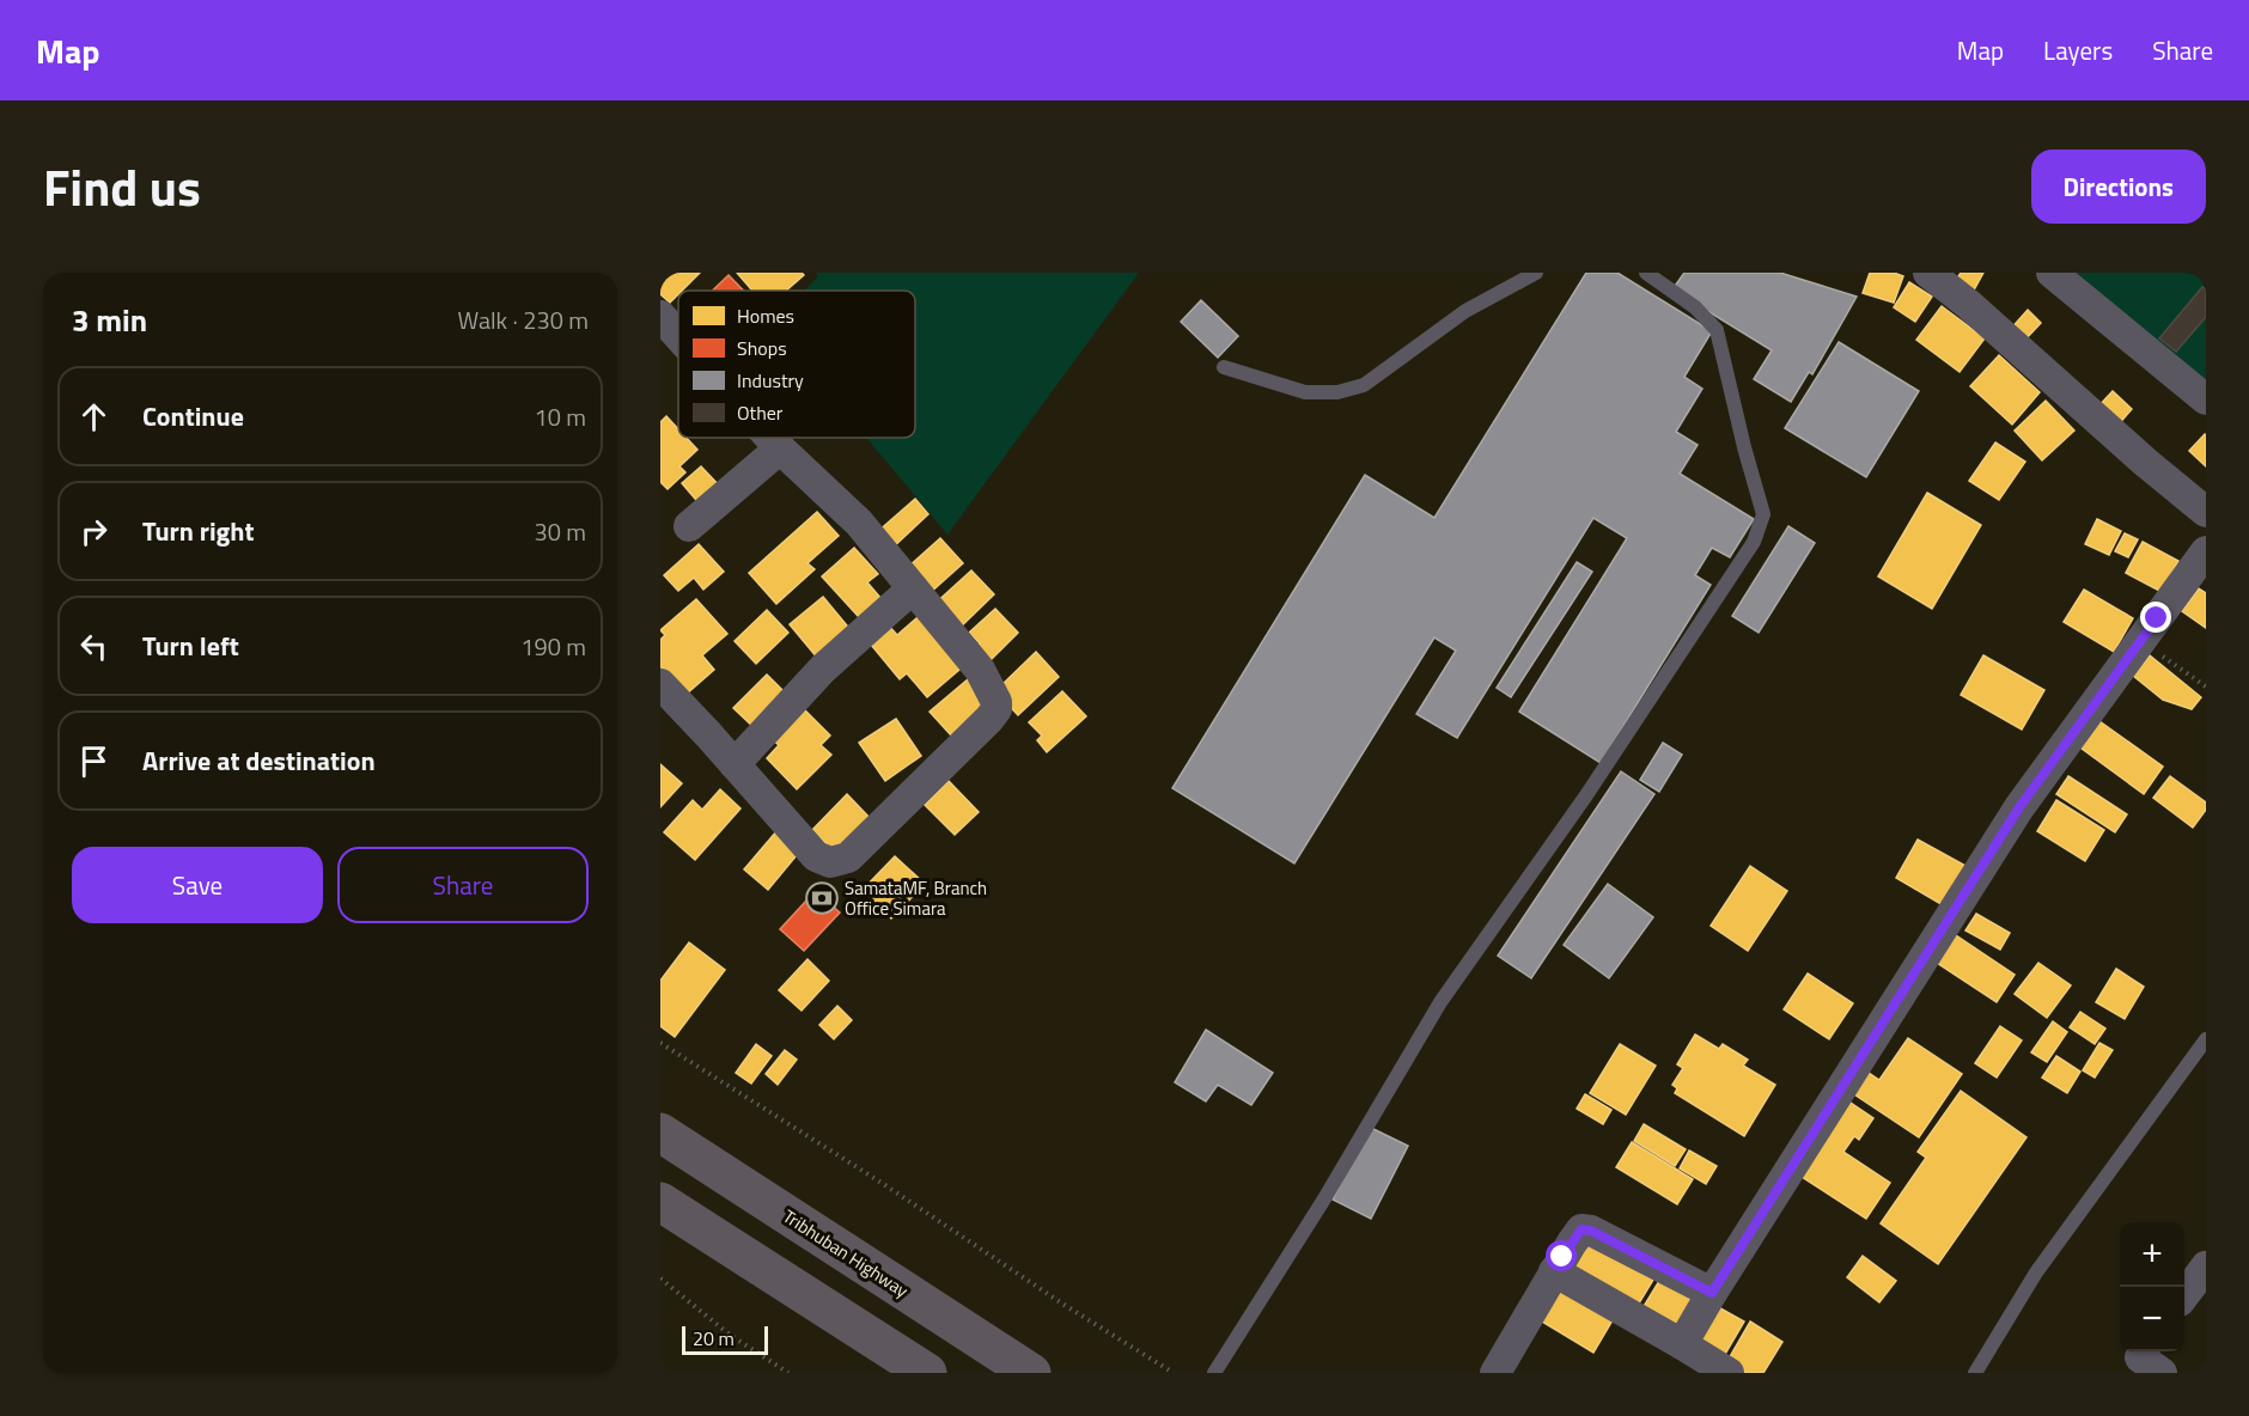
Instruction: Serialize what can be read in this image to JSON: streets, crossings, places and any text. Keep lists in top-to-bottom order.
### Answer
{
  "streets": {
    "highway": ["Tribhuban Highway"]
  },
  "places": {
    "bank": ["SamataMF, Branch Office Simara"]
  },
  "legend": [
    "Homes",
    "Shops",
    "Industry",
    "Other"
  ],
  "scale_bar": "20 m",
  "page": {
    "header": "Map",
    "nav": ["Map", "Layers", "Share"],
    "title": "Find us",
    "buttons": [
      "Directions",
      ["Save", "Share"]
    ],
    "heading": ["3 min", "Walk · 230 m"],
    "list": [
      ["Continue", "10 m"],
      ["Turn right", "30 m"],
      ["Turn left", "190 m"],
      "Arrive at destination"
    ],
    "map_buttons": ["+", "−"],
    "scale": "20 m"
  }
}
